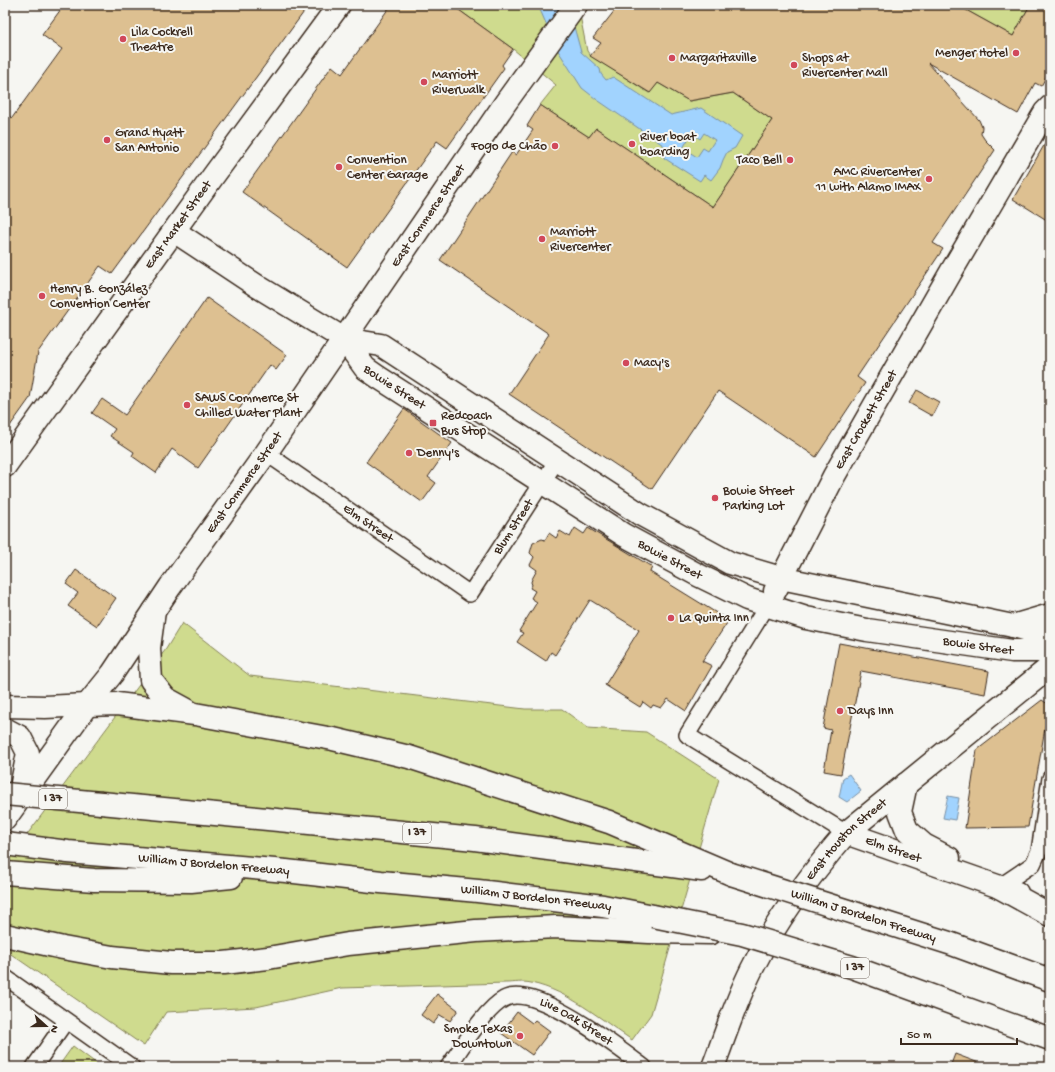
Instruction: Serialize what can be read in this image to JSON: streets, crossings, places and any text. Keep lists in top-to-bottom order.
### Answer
{
  "streets": {
    "main road": [
      "East Commerce Street",
      "East Market Street",
      "Bowie Street",
      "East Crockett Street",
      "Elm Street",
      "I 37",
      "East Houston Street",
      "William J Bordelon Freeway"
    ],
    "street": ["Blum Street", "Live Oak Street"]
  },
  "crossings": [
    ["East Commerce Street", "Bowie Street"],
    ["East Commerce Street", "Elm Street"],
    ["East Commerce Street", "William J Bordelon Freeway"],
    ["East Market Street", "Bowie Street"],
    ["Bowie Street", "East Crockett Street"],
    ["Bowie Street", "Blum Street"],
    ["East Crockett Street", "Elm Street"],
    ["Elm Street", "Blum Street"],
    ["Elm Street", "East Houston Street"]
  ],
  "places": {
    "other": [
      "Lila Cockrell Theatre",
      "Menger Hotel",
      "Margaritaville",
      "Shops at Rivercenter Mall",
      "Marriott Riverwalk",
      "Grand Hyatt San Antonio",
      "River boat boarding",
      "Fogo de Chão",
      "Taco Bell",
      "Convention Center Garage",
      "AMC Rivercenter 11 with Alamo IMAX",
      "Marriott Rivercenter",
      "Henry B. González Convention Center",
      "Macy's",
      "SAWS Commerce St Chilled Water Plant",
      "Denny's",
      "Bowie Street Parking Lot",
      "La Quinta Inn",
      "Days Inn",
      "Smoke Texas Downtown"
    ],
    "transit": ["Redcoach Bus Stop"]
  },
  "scale_bar": "50 m",
  "north": "right"
}
